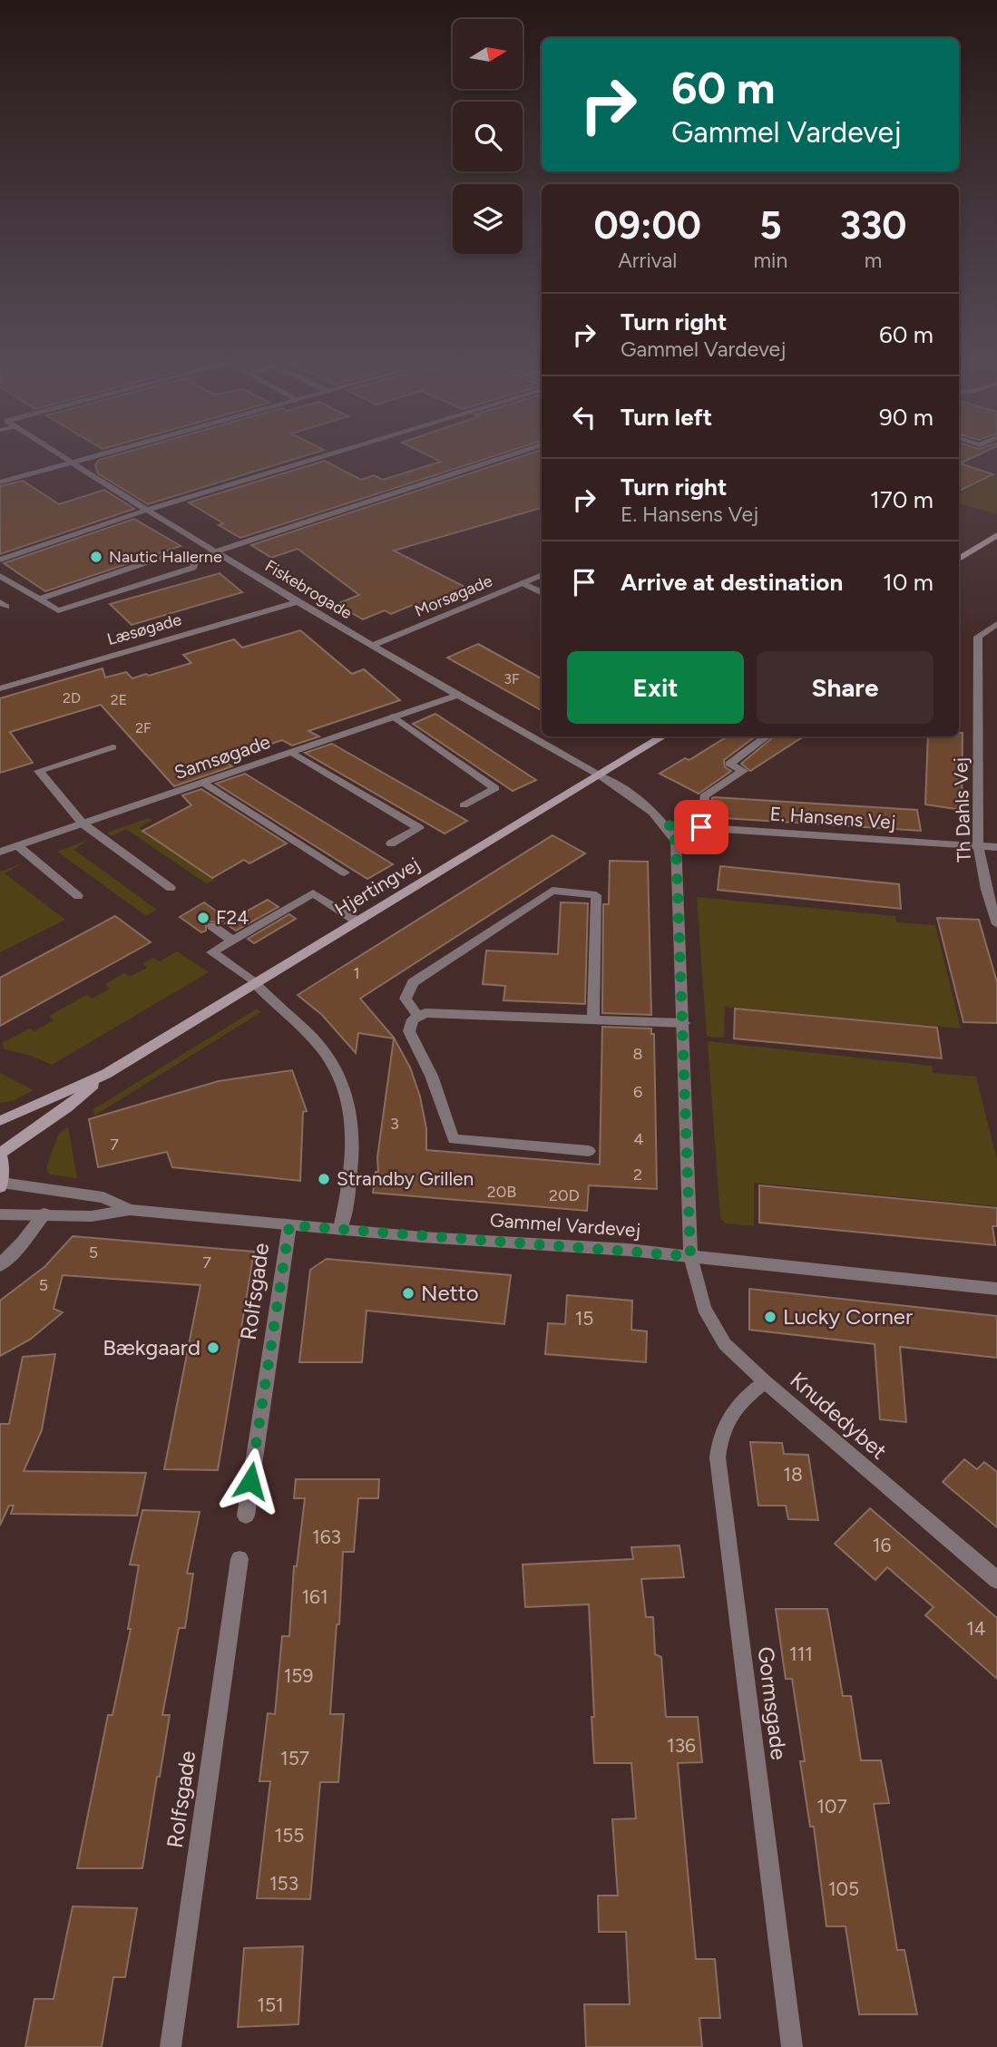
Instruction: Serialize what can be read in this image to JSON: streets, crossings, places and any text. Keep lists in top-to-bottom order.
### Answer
{
  "streets": {
    "main road": ["Hjertingvej"],
    "street": [
      "Fiskebrogade",
      "Morsøgade",
      "Læsøgade",
      "Samsøgade",
      "Th Dahls Vej",
      "E. Hansens Vej",
      "Gammel Vardevej",
      "Rolfsgade",
      "Knudedybet",
      "Gormsgade"
    ]
  },
  "crossings": [
    ["Fiskebrogade", "Morsøgade"],
    ["Fiskebrogade", "Læsøgade"],
    ["Fiskebrogade", "Samsøgade"],
    ["Fiskebrogade", "E. Hansens Vej"],
    ["Fiskebrogade", "Hjertingvej"],
    ["Fiskebrogade", "Knudedybet"],
    ["Th Dahls Vej", "E. Hansens Vej"],
    ["E. Hansens Vej", "Knudedybet"],
    ["Gammel Vardevej", "Rolfsgade"],
    ["Gammel Vardevej", "Knudedybet"],
    ["Knudedybet", "Gormsgade"]
  ],
  "places": [
    "Nautic Hallerne",
    "F24",
    "Strandby Grillen",
    "Netto",
    "Lucky Corner",
    "Bækgaard"
  ],
  "house_numbers": [
    "3F",
    "2D",
    "2E",
    "2F",
    "1",
    "8",
    "6",
    "3",
    "4",
    "7",
    "2",
    "20B",
    "20D",
    "5",
    "7",
    "5",
    "15",
    "18",
    "163",
    "16",
    "161",
    "14",
    "111",
    "159",
    "136",
    "157",
    "107",
    "155",
    "153",
    "105",
    "151"
  ],
  "north": "right",
  "page": {
    "turn": ["60 m", "Gammel Vardevej"],
    "eta": [
      "09:00",
      "Arrival",
      "5",
      "min",
      "330",
      "m"
    ],
    "list": [
      {
        "name": "Turn right",
        "note": "Gammel Vardevej",
        "value": "60 m"
      },
      {
        "name": "Turn left",
        "value": "90 m"
      },
      {
        "name": "Turn right",
        "note": "E. Hansens Vej",
        "value": "170 m"
      },
      {
        "name": "Arrive at destination",
        "value": "10 m"
      }
    ],
    "buttons": ["Exit", "Share"]
  }
}
